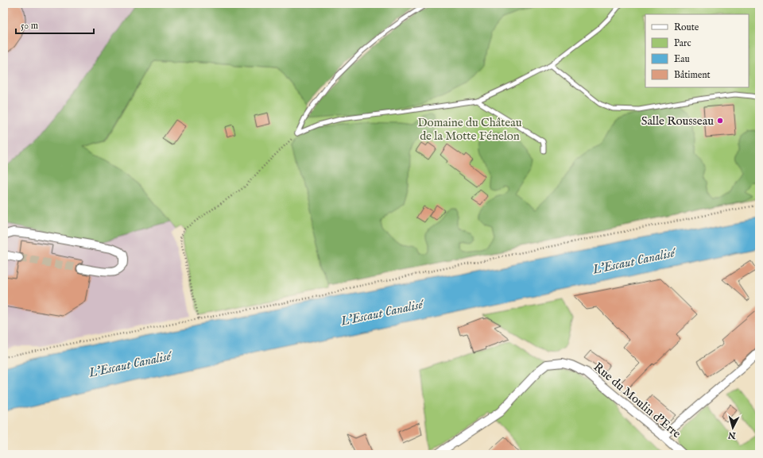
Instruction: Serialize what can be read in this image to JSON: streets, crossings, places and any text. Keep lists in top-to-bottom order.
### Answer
{
  "streets": {
    "street": ["Rue du Moulin d'Erre"]
  },
  "water": ["L'Escaut Canalisé"],
  "parks": ["Domaine du Château de la Motte Fénelon"],
  "places": ["Salle Rousseau"],
  "legend": [
    "Route",
    "Parc",
    "Eau",
    "Bâtiment"
  ],
  "scale_bar": "50 m",
  "north": "bottom"
}
